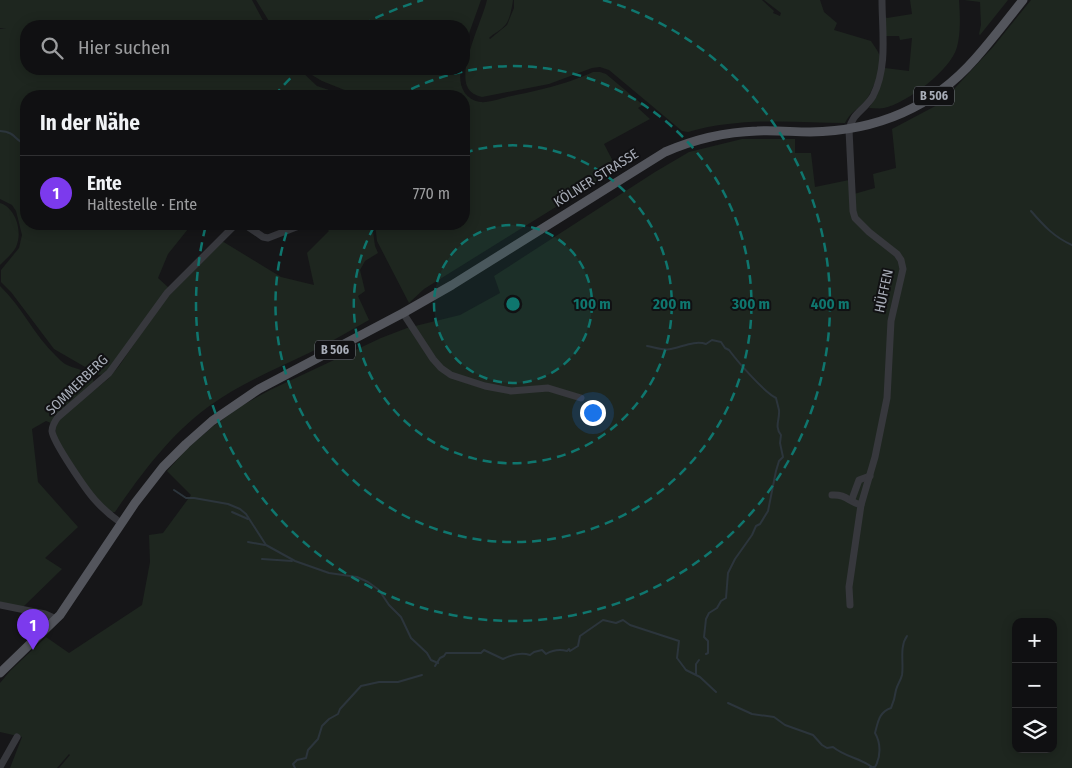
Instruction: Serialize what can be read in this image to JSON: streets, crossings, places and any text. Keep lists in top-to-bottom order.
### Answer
{
  "streets": {
    "main road": ["B 506", "KÖLNER STRASSE"],
    "street": ["HÜFFEN", "SOMMERBERG"]
  },
  "crossings": [
    ["B 506", "KÖLNER STRASSE"],
    ["B 506", "HÜFFEN"],
    ["B 506", "SOMMERBERG"],
    ["KÖLNER STRASSE", "HÜFFEN"]
  ],
  "page": {
    "search": "Hier suchen",
    "heading": "In der Nähe",
    "list": [
      {
        "mark": "1",
        "name": "Ente",
        "note": "Haltestelle · Ente",
        "value": "770 m"
      }
    ],
    "pins": "1",
    "map_buttons": ["+", "−"]
  },
  "rings": [
    "100 m",
    "200 m",
    "300 m",
    "400 m"
  ]
}
